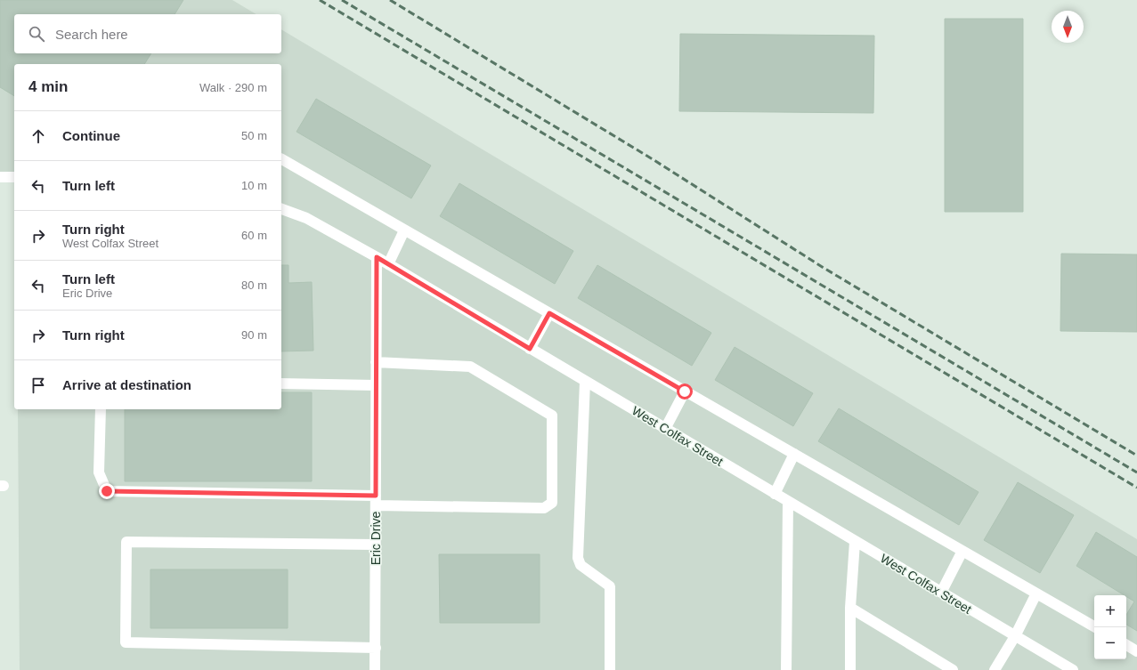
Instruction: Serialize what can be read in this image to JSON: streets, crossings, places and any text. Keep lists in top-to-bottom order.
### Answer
{
  "streets": {
    "street": ["West Colfax Street", "Eric Drive"]
  },
  "crossings": [
    ["West Colfax Street", "Eric Drive"]
  ],
  "north": "bottom",
  "page": {
    "search": "Search here",
    "heading": ["4 min", "Walk · 290 m"],
    "list": [
      ["Continue", "50 m"],
      ["Turn left", "10 m"],
      ["Turn right", "West Colfax Street", "60 m"],
      ["Turn left", "Eric Drive", "80 m"],
      ["Turn right", "90 m"],
      "Arrive at destination"
    ],
    "map_buttons": ["+", "−"]
  }
}
